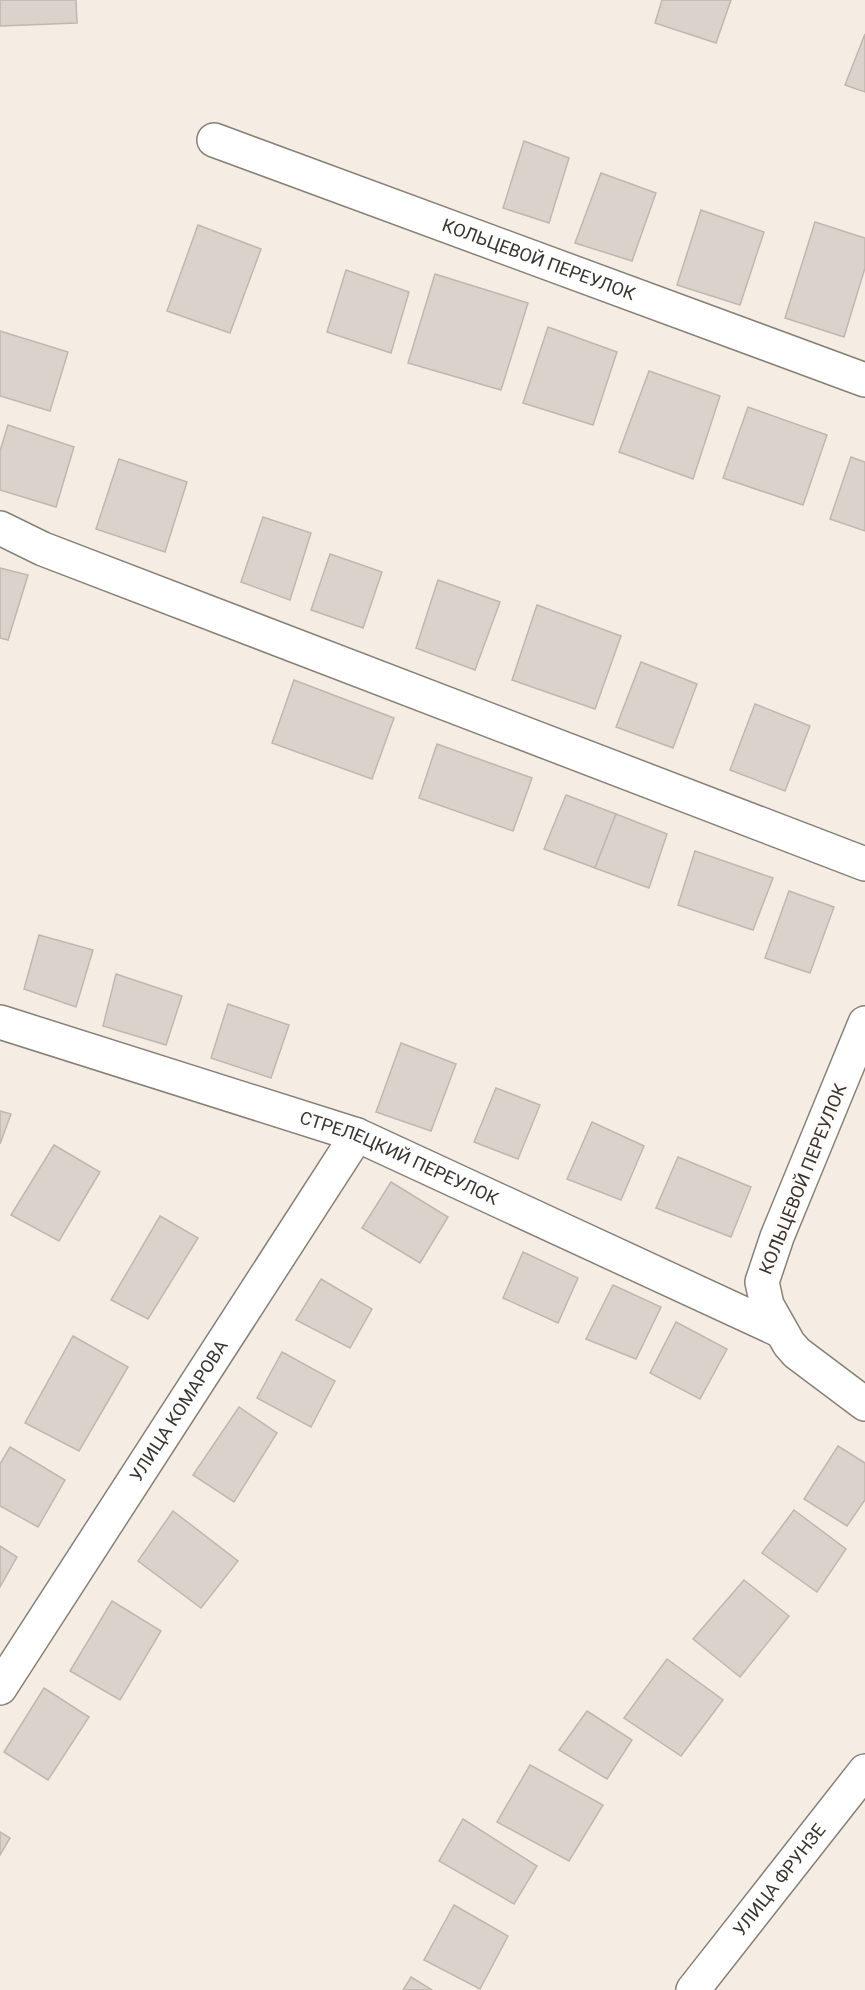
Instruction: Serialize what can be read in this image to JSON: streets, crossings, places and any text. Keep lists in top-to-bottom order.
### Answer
{
  "streets": {
    "street": [
      "КОЛЬЦЕВОЙ ПЕРЕУЛОК",
      "СТРЕЛЕЦКИЙ ПЕРЕУЛОК",
      "УЛИЦА КОМАРОВА",
      "УЛИЦА ФРУНЗЕ"
    ]
  },
  "crossings": [
    ["КОЛЬЦЕВОЙ ПЕРЕУЛОК", "СТРЕЛЕЦКИЙ ПЕРЕУЛОК"],
    ["СТРЕЛЕЦКИЙ ПЕРЕУЛОК", "УЛИЦА КОМАРОВА"]
  ]
}
